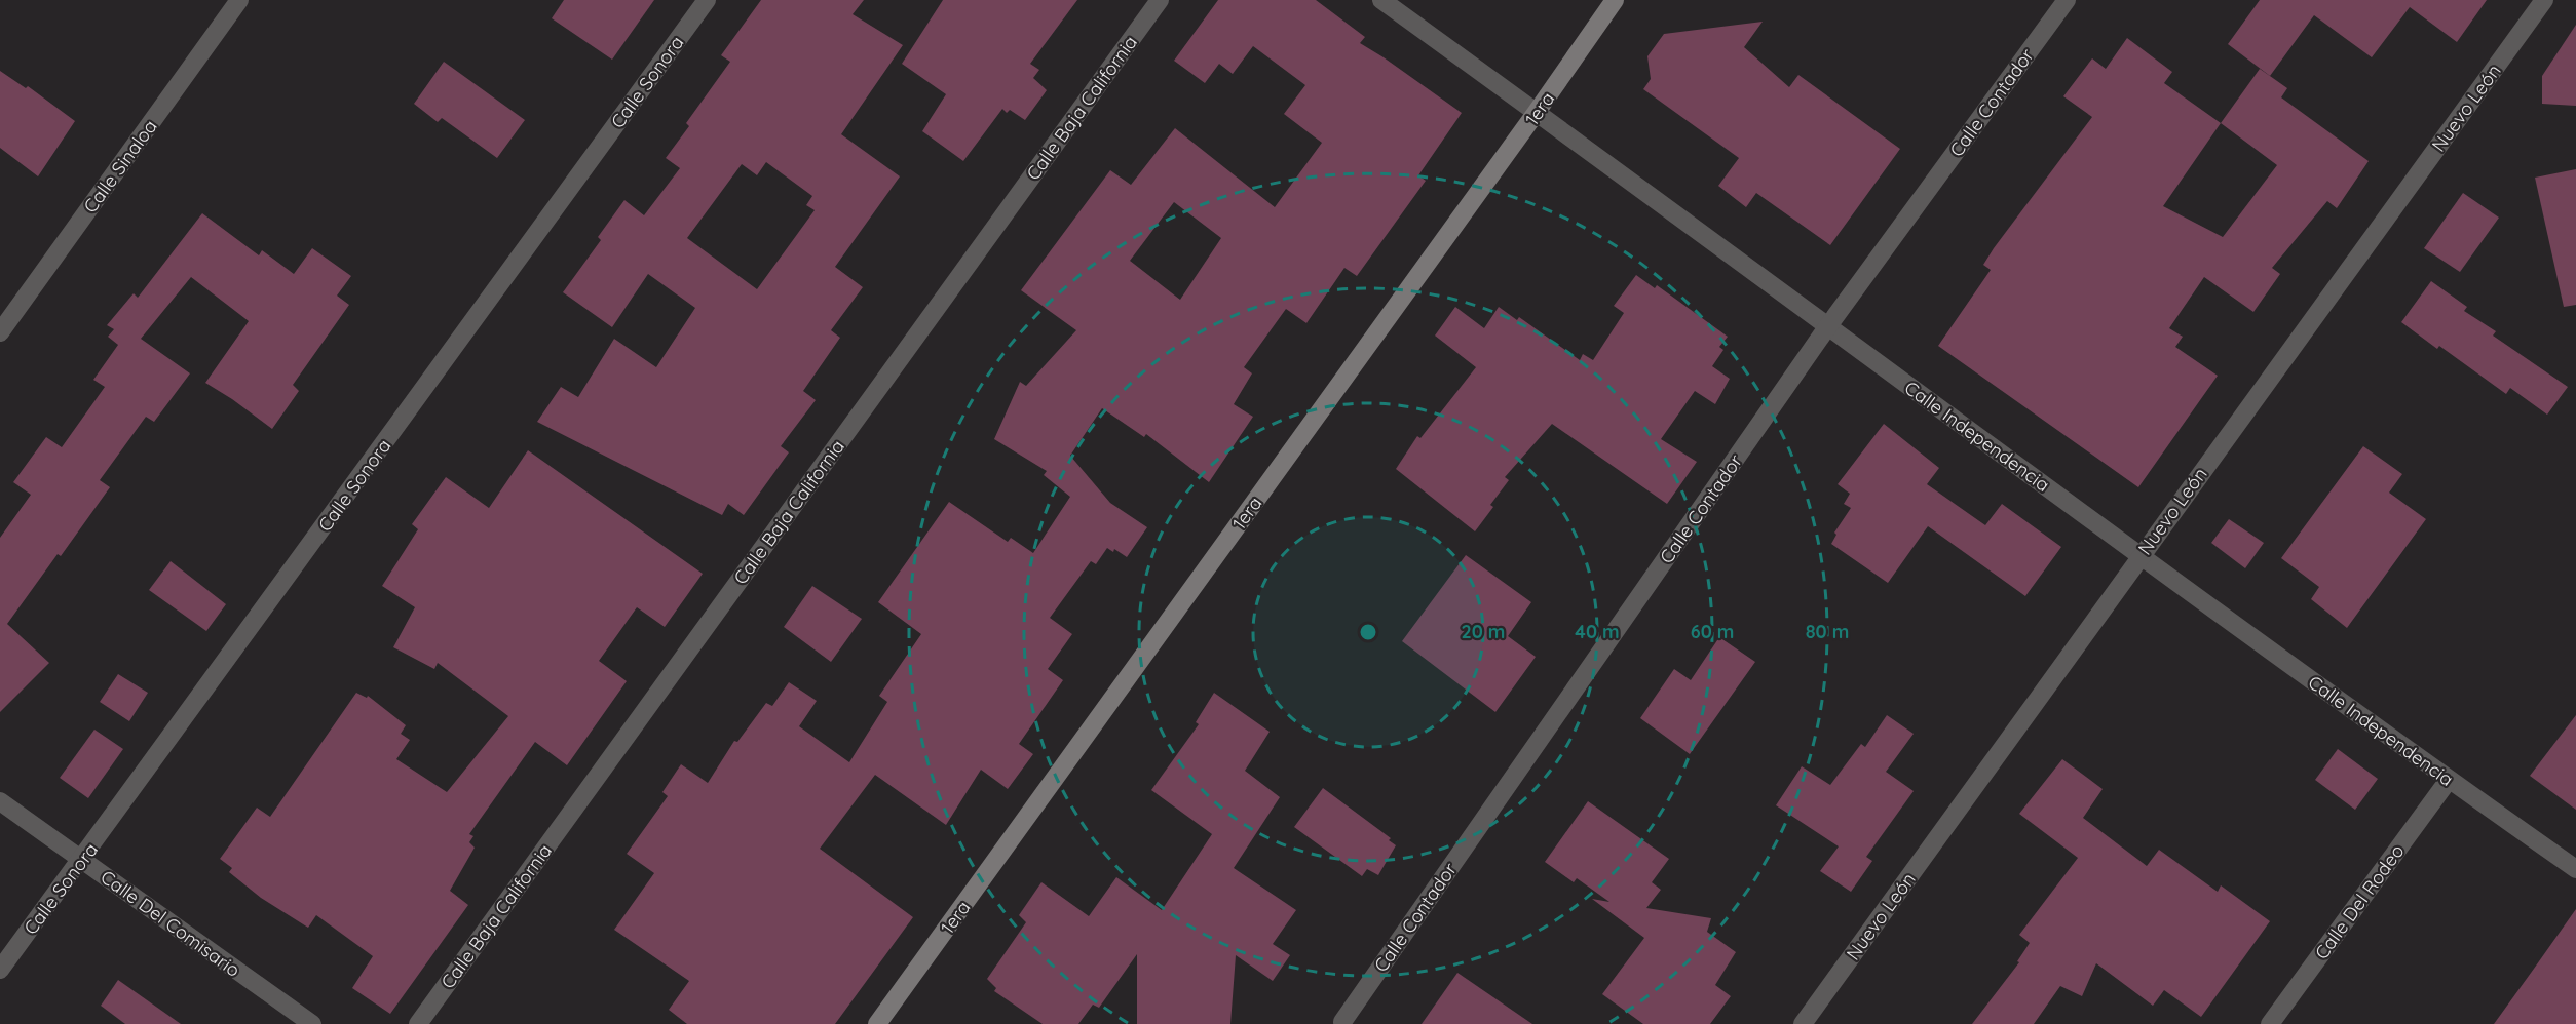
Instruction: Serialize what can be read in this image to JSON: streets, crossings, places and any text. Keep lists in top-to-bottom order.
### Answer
{
  "streets": {
    "street": [
      "Calle Sonora",
      "Calle Contador",
      "Calle Baja California",
      "Nuevo León",
      "1era",
      "Calle Sinaloa",
      "Calle Independencia",
      "Calle Del Rodeo",
      "Calle Del Comisario"
    ]
  },
  "crossings": [
    ["Calle Sonora", "Calle Del Comisario"],
    ["Calle Contador", "Calle Independencia"],
    ["Nuevo León", "Calle Independencia"],
    ["1era", "Calle Independencia"],
    ["Calle Independencia", "Calle Del Rodeo"]
  ],
  "rings": [
    "20 m",
    "40 m",
    "60 m",
    "80 m"
  ]
}
